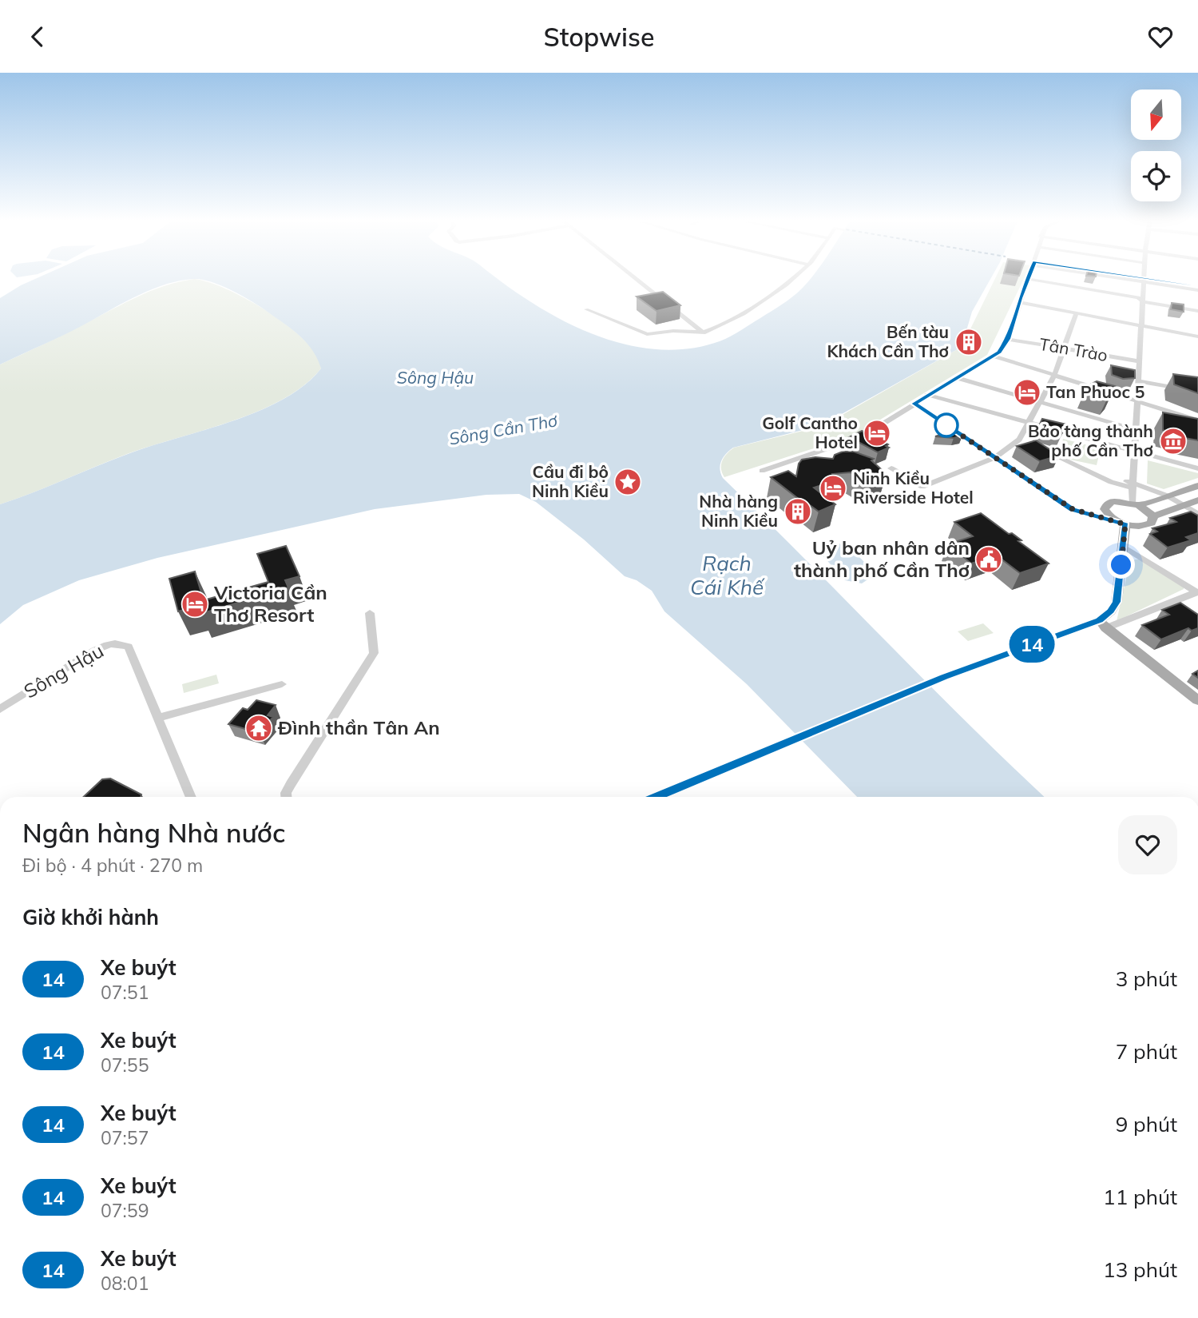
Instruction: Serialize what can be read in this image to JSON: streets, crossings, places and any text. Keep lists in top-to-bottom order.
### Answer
{
  "streets": {
    "street": ["Tân Trào", "Sông Hậu"]
  },
  "water": ["Sông Hậu", "Sông Cần Thơ", "Rạch Cái Khế"],
  "places": {
    "building": ["Bến tàu Khách Cần Thơ", "Nhà hàng Ninh Kiều"],
    "hotel": [
      "Tan Phuoc 5",
      "Golf Cantho Hotel",
      "Ninh Kiều Riverside Hotel",
      "Victoria Cần Thơ Resort"
    ],
    "museum": ["Bảo tàng thành phố Cần Thơ"],
    "place": ["Cầu đi bộ Ninh Kiều"],
    "public building": ["Uỷ ban nhân dân thành phố Cần Thơ"],
    "temple": ["Đình thần Tân An"]
  },
  "lines": ["bus line 14"],
  "north": "bottom",
  "page": {
    "header": "Stopwise",
    "on_map": "14",
    "heading": [
      ["Ngân hàng Nhà nước", "Đi bộ · 4 phút · 270 m"],
      "Giờ khởi hành"
    ],
    "list": [
      {
        "mark": "14",
        "name": "Xe buýt",
        "note": "07:51",
        "value": "3 phút"
      },
      {
        "mark": "14",
        "name": "Xe buýt",
        "note": "07:55",
        "value": "7 phút"
      },
      {
        "mark": "14",
        "name": "Xe buýt",
        "note": "07:57",
        "value": "9 phút"
      },
      {
        "mark": "14",
        "name": "Xe buýt",
        "note": "07:59",
        "value": "11 phút"
      },
      {
        "mark": "14",
        "name": "Xe buýt",
        "note": "08:01",
        "value": "13 phút"
      }
    ]
  }
}
